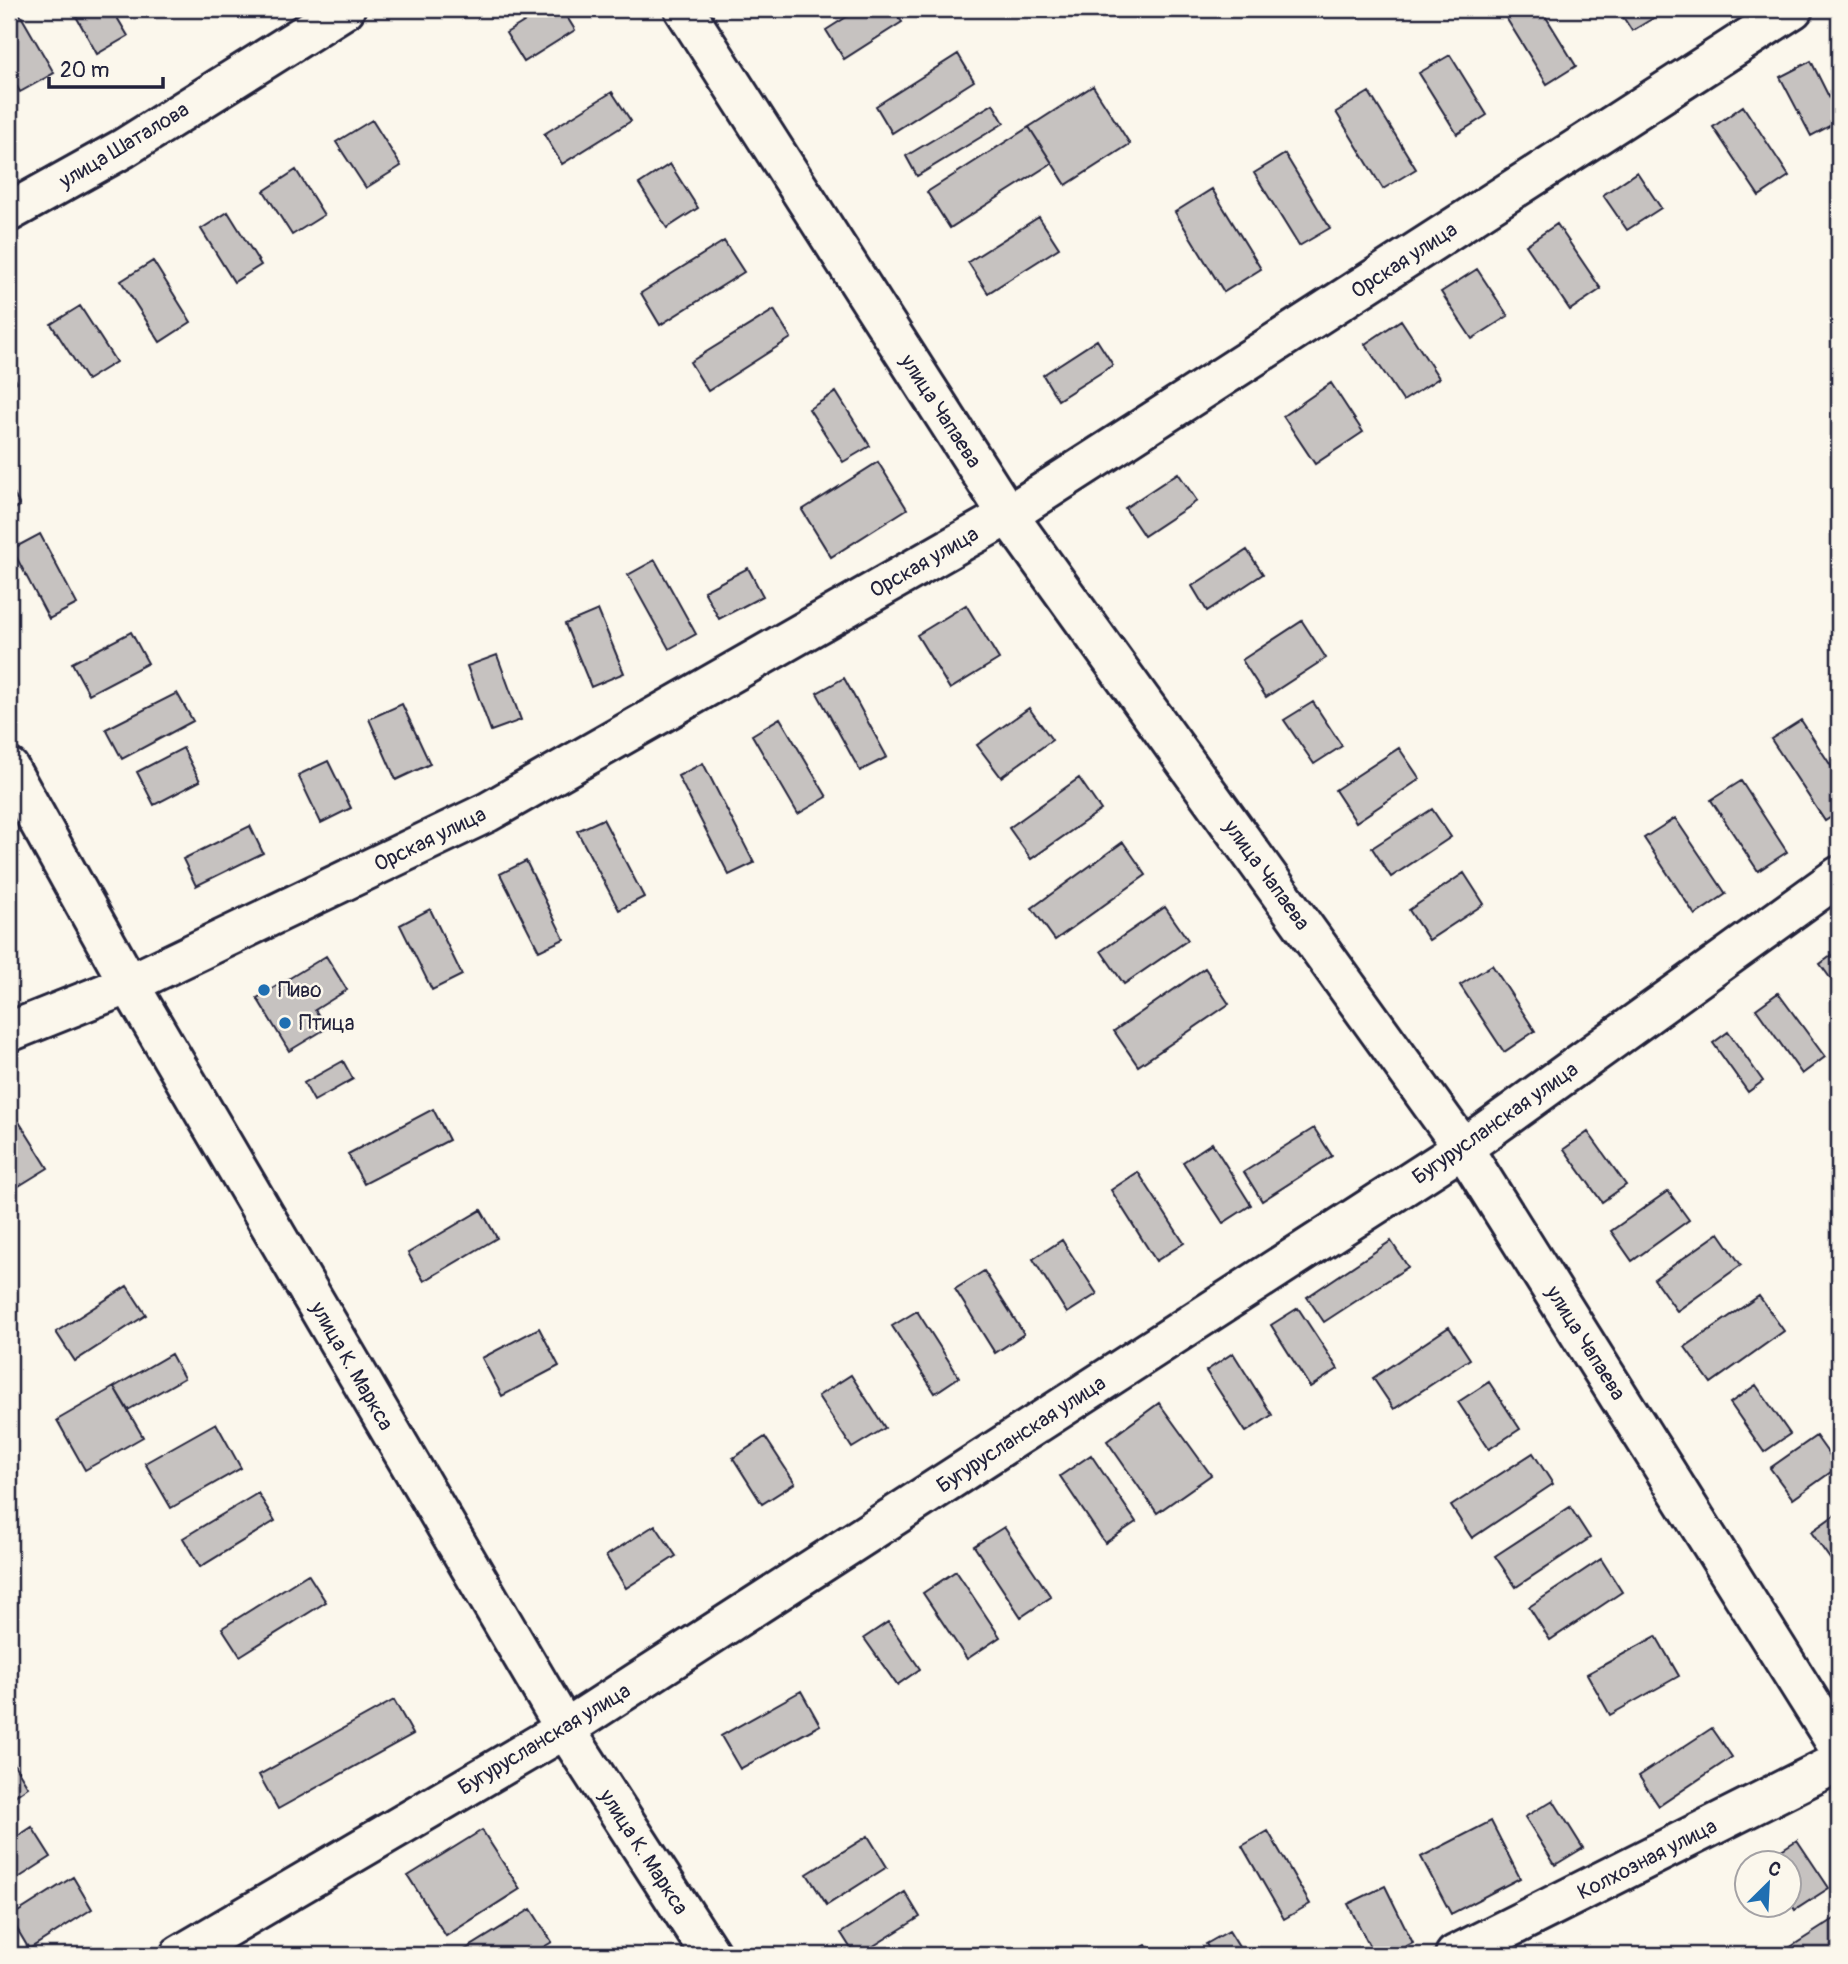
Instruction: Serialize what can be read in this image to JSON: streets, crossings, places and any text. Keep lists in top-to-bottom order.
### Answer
{
  "streets": {
    "street": [
      "улица Шаталова",
      "Орская улица",
      "улица Чапаева",
      "Бугурусланская улица",
      "улица К. Маркса",
      "Колхозная улица"
    ]
  },
  "crossings": [
    ["Орская улица", "улица Чапаева"],
    ["Орская улица", "улица К. Маркса"],
    ["улица Чапаева", "Бугурусланская улица"],
    ["Бугурусланская улица", "улица К. Маркса"]
  ],
  "places": ["Пиво", "Птица"],
  "scale_bar": "20 m",
  "north": "top right"
}
